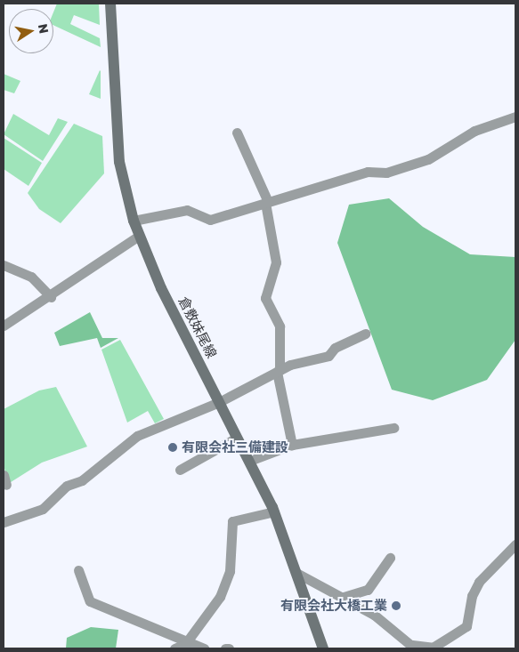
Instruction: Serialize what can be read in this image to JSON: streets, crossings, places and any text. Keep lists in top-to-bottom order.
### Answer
{
  "streets": {
    "main road": ["倉敷妹尾線"]
  },
  "places": ["有限会社三備建設", "有限会社大橋工業"],
  "north": "right"
}
